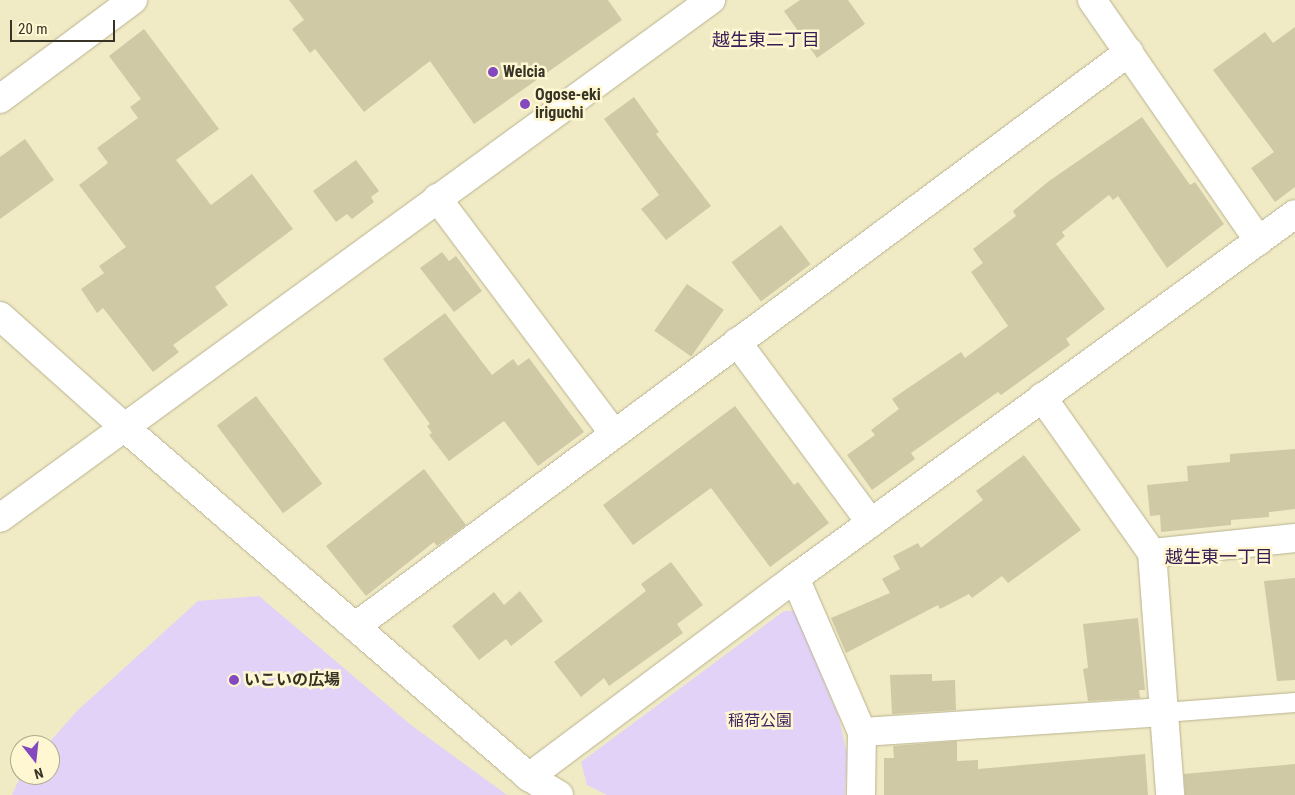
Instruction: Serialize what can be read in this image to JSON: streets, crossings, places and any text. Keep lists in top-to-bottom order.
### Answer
{
  "districts": ["越生東二丁目", "越生東一丁目"],
  "parks": ["稲荷公園"],
  "places": ["Welcia", "Ogose-eki iriguchi", "いこいの広場"],
  "scale_bar": "20 m",
  "north": "bottom"
}
